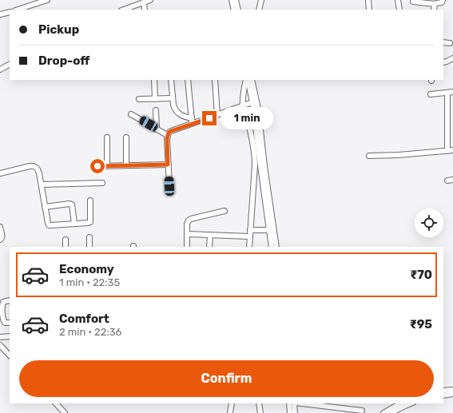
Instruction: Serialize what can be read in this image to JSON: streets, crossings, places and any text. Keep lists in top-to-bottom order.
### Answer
{
  "page": {
    "banner": ["Pickup", "Drop-off"],
    "bubble": "1 min",
    "list": [
      {
        "name": "Economy",
        "note": "1 min · 22:35",
        "value": "₹70"
      },
      {
        "name": "Comfort",
        "note": "2 min · 22:36",
        "value": "₹95"
      }
    ],
    "buttons": "Confirm"
  }
}
